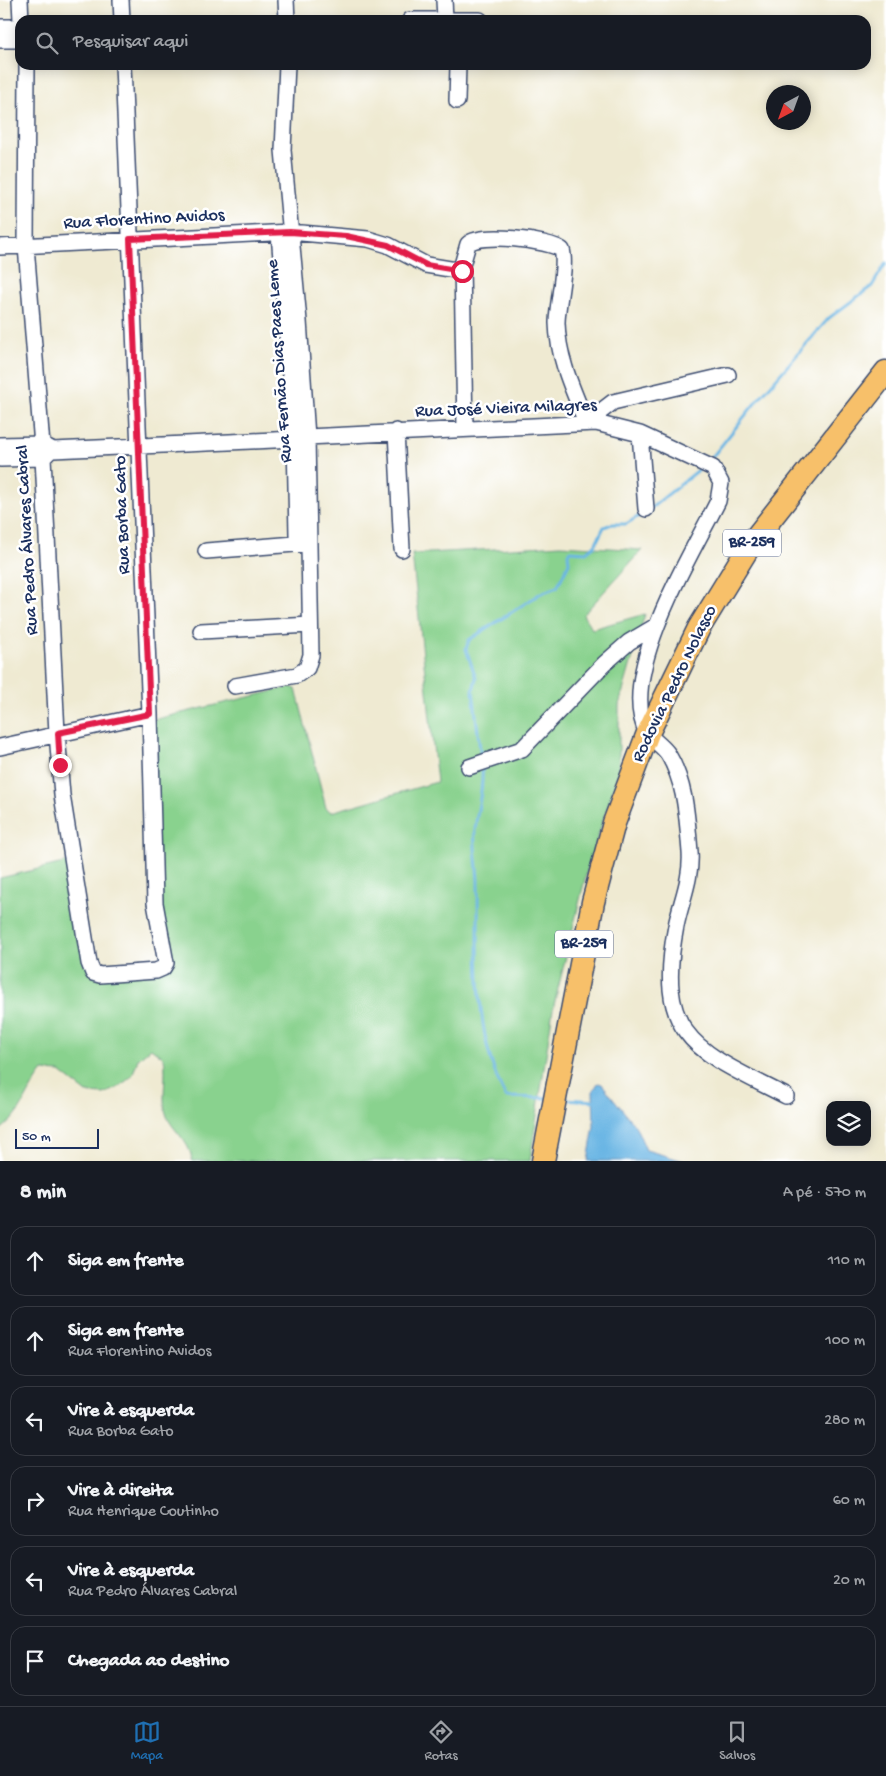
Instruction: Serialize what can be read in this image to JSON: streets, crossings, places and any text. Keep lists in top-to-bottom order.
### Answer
{
  "streets": {
    "highway": ["BR-259", "Rodovia Pedro Nolasco"],
    "street": [
      "Rua Florentino Avidos",
      "Rua Fernão Dias Paes Leme",
      "Rua José Vieira Milagres",
      "Rua Borba Gato",
      "Rua Pedro Álvares Cabral"
    ]
  },
  "crossings": [
    ["Rua Florentino Avidos", "Rua Fernão Dias Paes Leme"],
    ["Rua Florentino Avidos", "Rua Borba Gato"],
    ["Rua Florentino Avidos", "Rua Pedro Álvares Cabral"],
    ["Rua Fernão Dias Paes Leme", "Rua José Vieira Milagres"],
    ["Rua José Vieira Milagres", "Rua Borba Gato"],
    ["Rua José Vieira Milagres", "Rua Pedro Álvares Cabral"],
    ["Rua José Vieira Milagres", "Rodovia Pedro Nolasco"],
    ["Rua Borba Gato", "Rua Pedro Álvares Cabral"]
  ],
  "scale_bar": "50 m",
  "north": "bottom left",
  "page": {
    "search": "Pesquisar aqui",
    "scale": "50 m",
    "heading": ["8 min", "A pé · 570 m"],
    "list": [
      ["Siga em frente", "110 m"],
      ["Siga em frente", "Rua Florentino Avidos", "100 m"],
      ["Vire à esquerda", "Rua Borba Gato", "280 m"],
      ["Vire à direita", "Rua Henrique Coutinho", "60 m"],
      ["Vire à esquerda", "Rua Pedro Álvares Cabral", "20 m"],
      "Chegada ao destino"
    ],
    "nav": ["Mapa", "Rotas", "Salvos"]
  }
}
